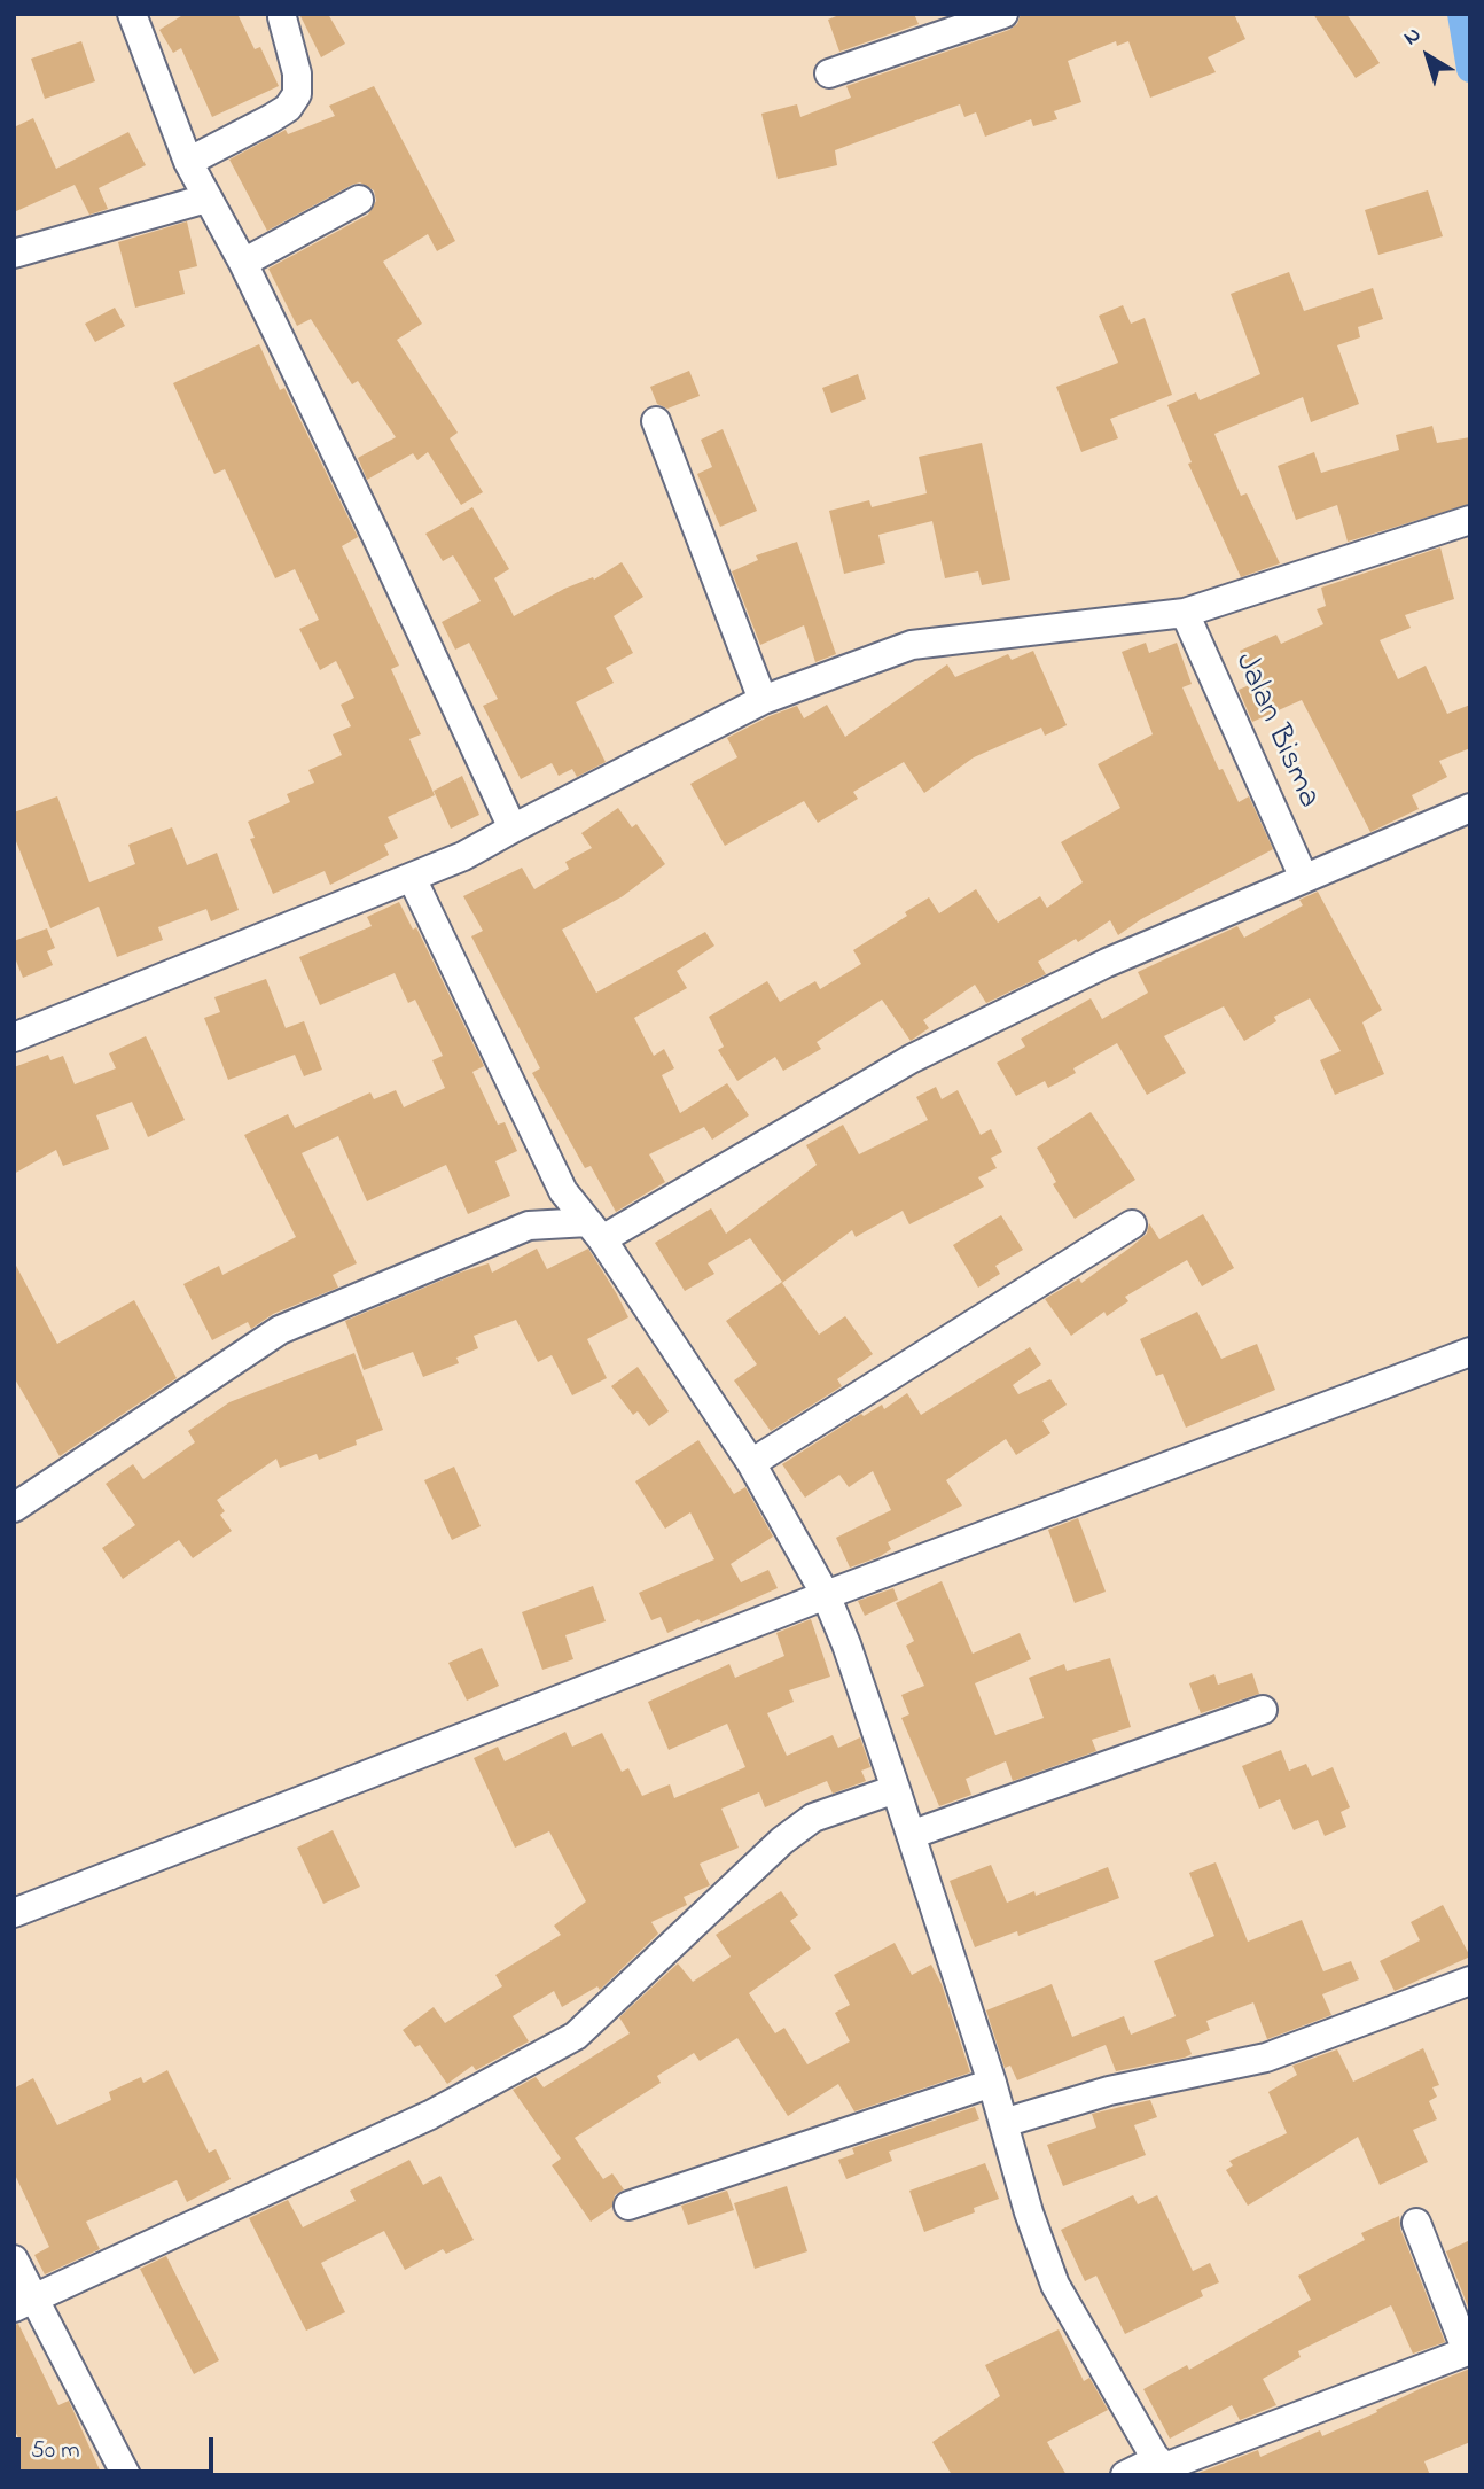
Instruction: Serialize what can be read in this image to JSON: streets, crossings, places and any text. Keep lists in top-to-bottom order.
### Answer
{
  "streets": {
    "street": ["Jalan Bisma"]
  },
  "scale_bar": "50 m",
  "north": "top left"
}
